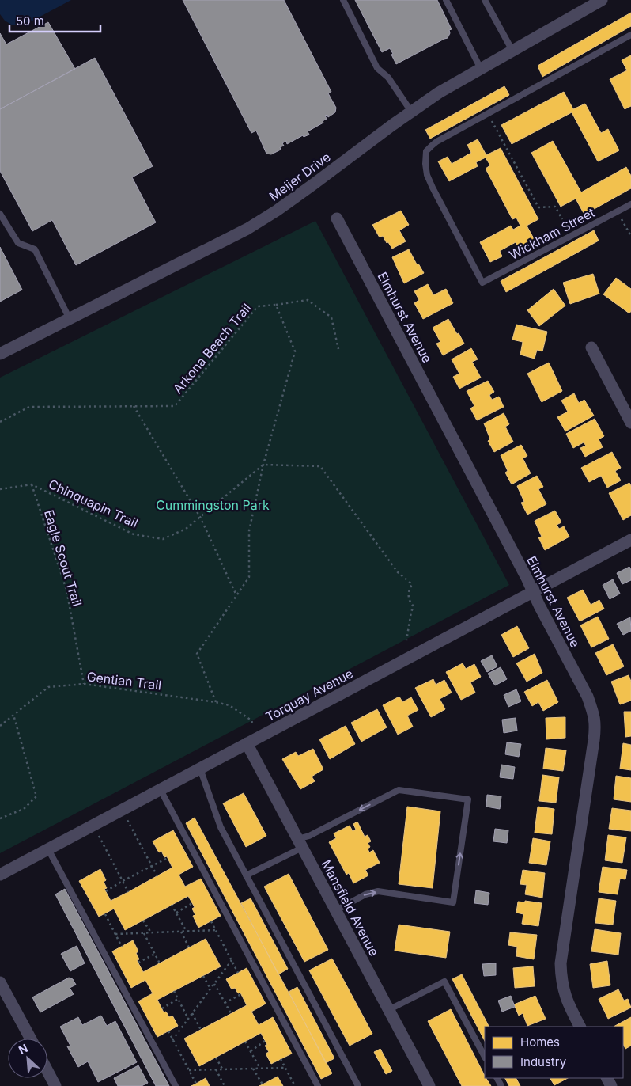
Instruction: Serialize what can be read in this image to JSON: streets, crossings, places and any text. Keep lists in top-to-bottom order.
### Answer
{
  "streets": {
    "street": [
      "Meijer Drive",
      "Elmhurst Avenue",
      "Torquay Avenue",
      "Mansfield Avenue"
    ],
    "lane": ["Wickham Street"],
    "path": [
      "Arkona Beach Trail",
      "Chinquapin Trail",
      "Eagle Scout Trail",
      "Gentian Trail"
    ]
  },
  "crossings": [
    ["Elmhurst Avenue", "Torquay Avenue"],
    ["Chinquapin Trail", "Eagle Scout Trail"],
    ["Eagle Scout Trail", "Gentian Trail"],
    ["Torquay Avenue", "Mansfield Avenue"]
  ],
  "parks": ["Cummingston Park"],
  "legend": ["Homes", "Industry"],
  "scale_bar": "50 m",
  "north": "top left"
}
